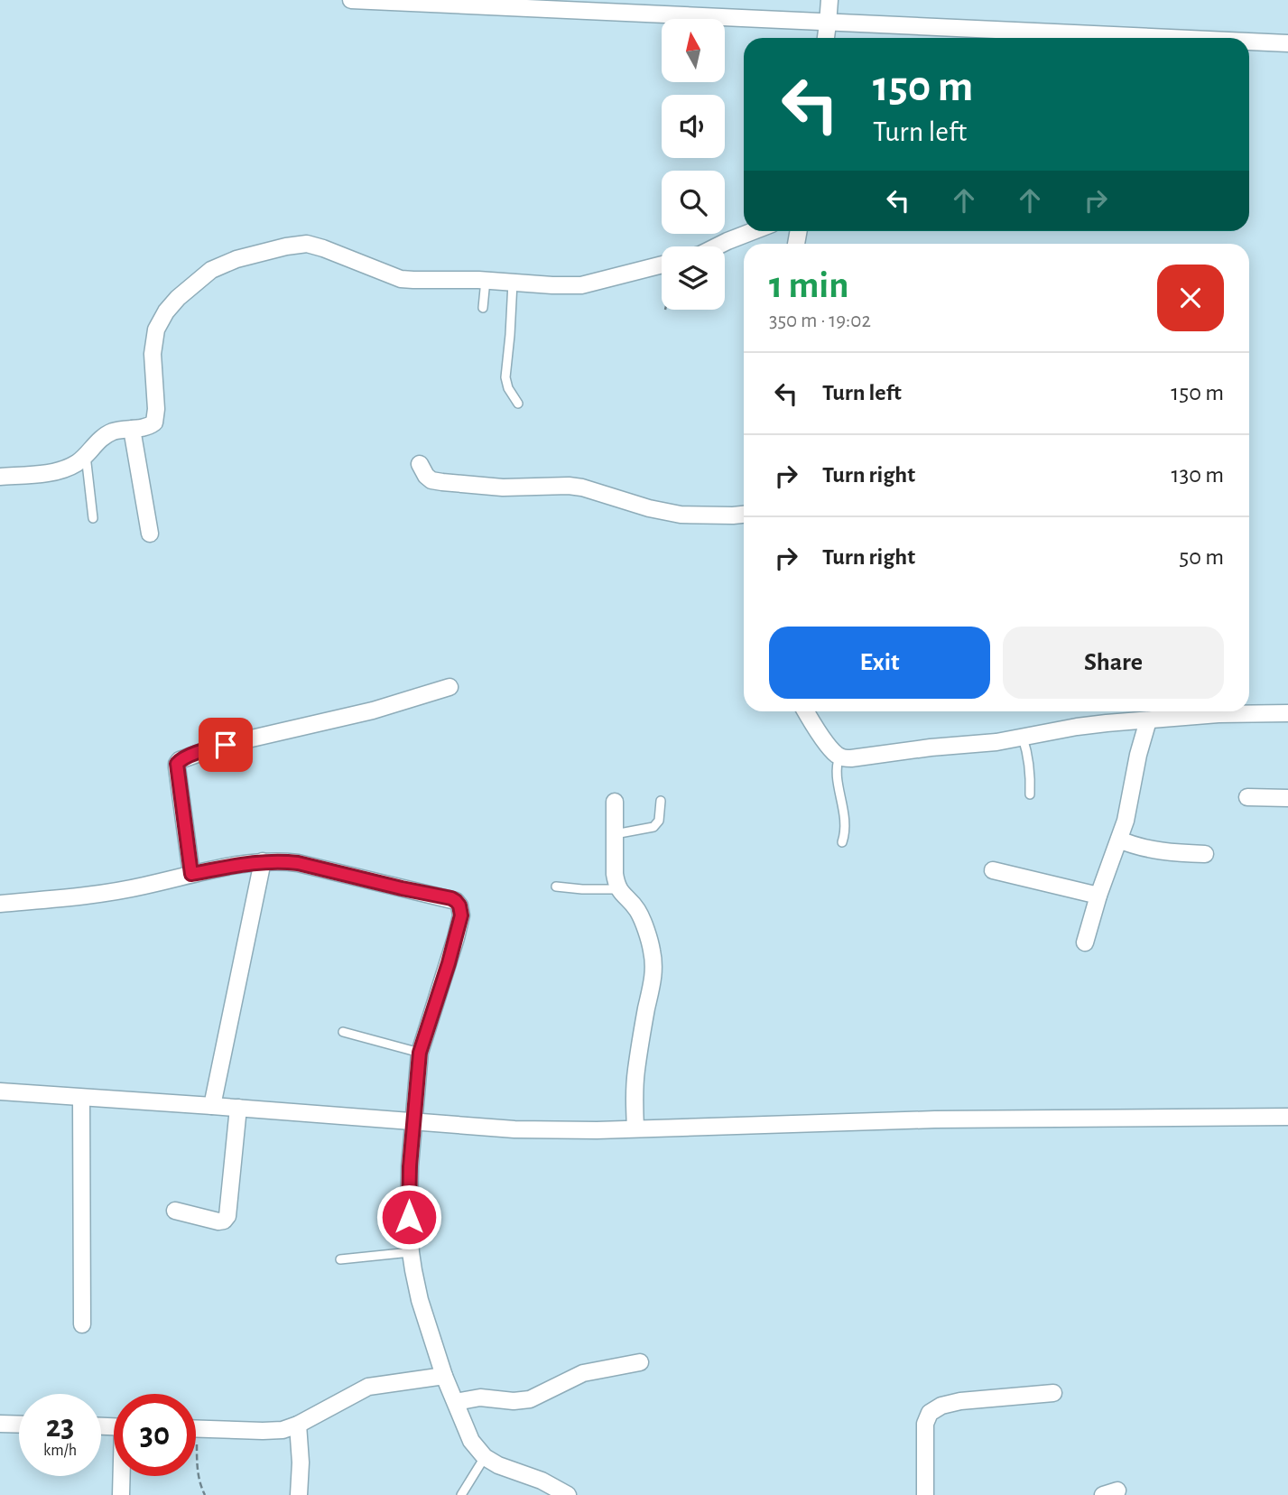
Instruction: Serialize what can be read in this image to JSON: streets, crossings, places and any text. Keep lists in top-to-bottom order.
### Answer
{
  "north": "top",
  "page": {
    "turn": ["150 m", "Turn left"],
    "heading": ["1 min", "350 m · 19:02"],
    "list": [
      {
        "name": "Turn left",
        "value": "150 m"
      },
      {
        "name": "Turn right",
        "value": "130 m"
      },
      {
        "name": "Turn right",
        "value": "50 m"
      }
    ],
    "buttons": ["Exit", "Share"],
    "speed": "23 km/h",
    "limit": "30"
  }
}
